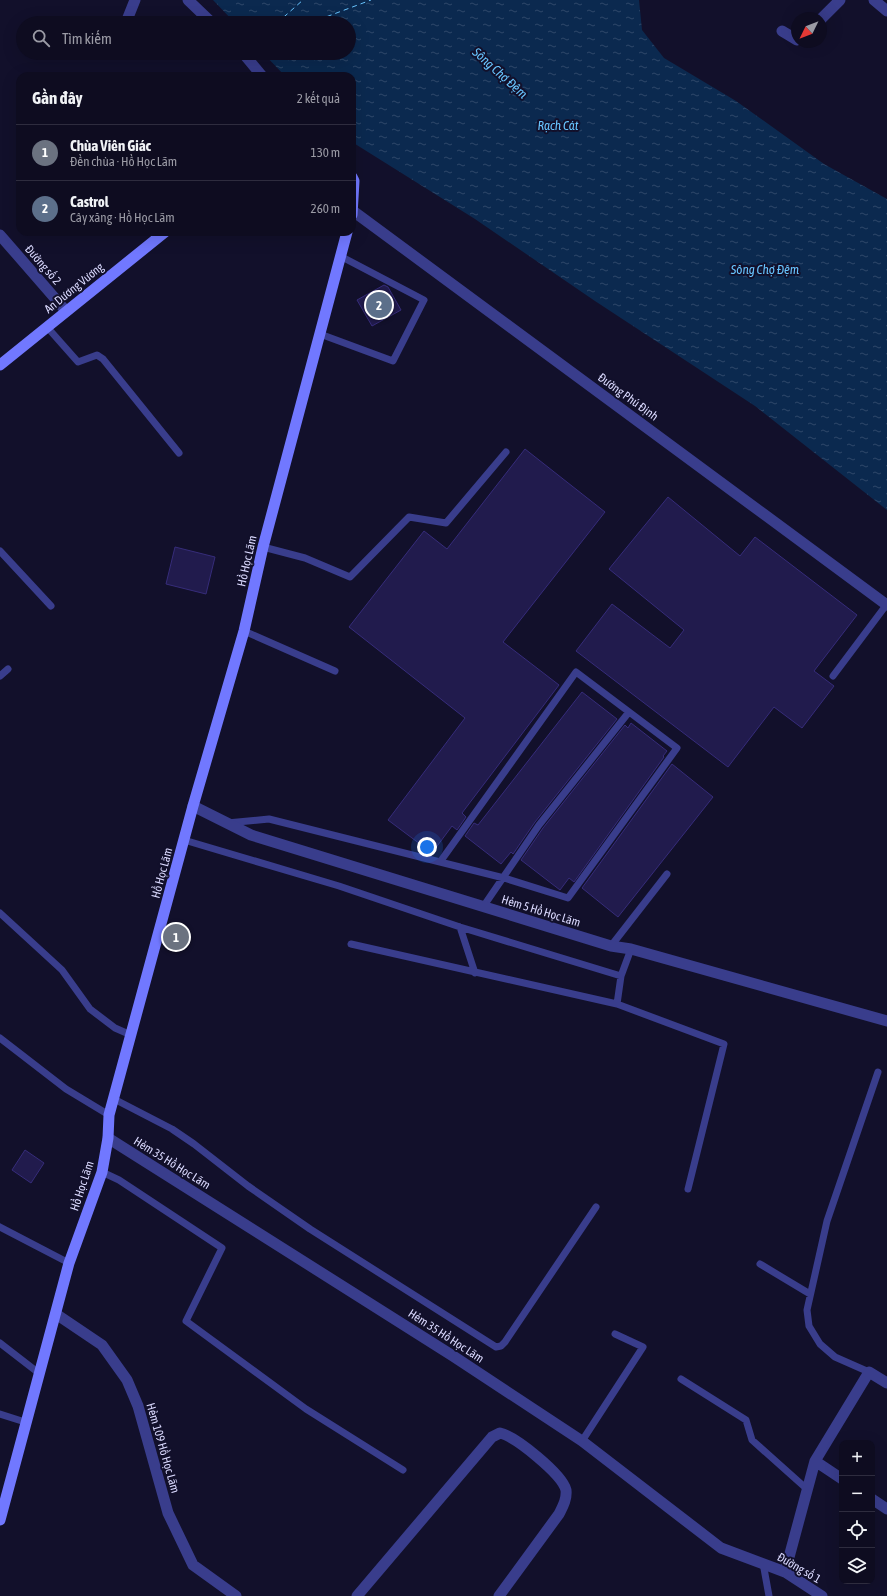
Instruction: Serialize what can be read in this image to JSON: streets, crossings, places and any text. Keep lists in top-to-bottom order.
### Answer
{
  "streets": {
    "main road": ["An Dương Vương", "Hồ Học Lãm"],
    "street": [
      "Đường số 2",
      "Đường Phú Định",
      "Hẻm 5 Hồ Học Lãm",
      "Hẻm 35 Hồ Học Lãm",
      "Hẻm 109 Hồ Học Lãm",
      "Đường số 1"
    ]
  },
  "crossings": [
    ["Đường số 2", "An Dương Vương"],
    ["Hồ Học Lãm", "Hẻm 5 Hồ Học Lãm"],
    ["Hồ Học Lãm", "Hẻm 35 Hồ Học Lãm"],
    ["Hồ Học Lãm", "Hẻm 109 Hồ Học Lãm"],
    ["Hẻm 35 Hồ Học Lãm", "Đường số 1"]
  ],
  "water": ["Sông Chợ Đệm", "Rạch Cát"],
  "north": "bottom left",
  "page": {
    "search": "Tìm kiếm",
    "heading": ["Gần đây", "2 kết quả"],
    "list": [
      {
        "mark": "1",
        "name": "Chùa Viên Giác",
        "note": "Đền chùa · Hồ Học Lãm",
        "value": "130 m"
      },
      {
        "mark": "2",
        "name": "Castrol",
        "note": "Cây xăng · Hồ Học Lãm",
        "value": "260 m"
      }
    ],
    "pins": ["2", "1"],
    "map_buttons": ["+", "−"]
  }
}
